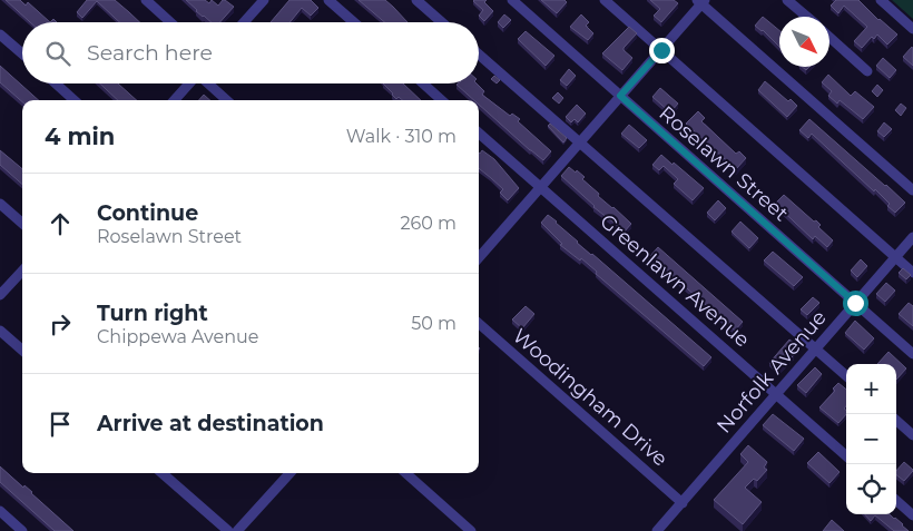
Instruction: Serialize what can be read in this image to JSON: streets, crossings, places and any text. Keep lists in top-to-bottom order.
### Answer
{
  "streets": {
    "street": [
      "Roselawn Street",
      "Greenlawn Avenue",
      "Norfolk Avenue",
      "Woodingham Drive"
    ]
  },
  "crossings": [
    ["Roselawn Street", "Norfolk Avenue"],
    ["Greenlawn Avenue", "Norfolk Avenue"],
    ["Norfolk Avenue", "Woodingham Drive"]
  ],
  "north": "bottom right",
  "page": {
    "search": "Search here",
    "heading": ["4 min", "Walk · 310 m"],
    "list": [
      ["Continue", "Roselawn Street", "260 m"],
      ["Turn right", "Chippewa Avenue", "50 m"],
      "Arrive at destination"
    ],
    "map_buttons": ["+", "−"]
  }
}
